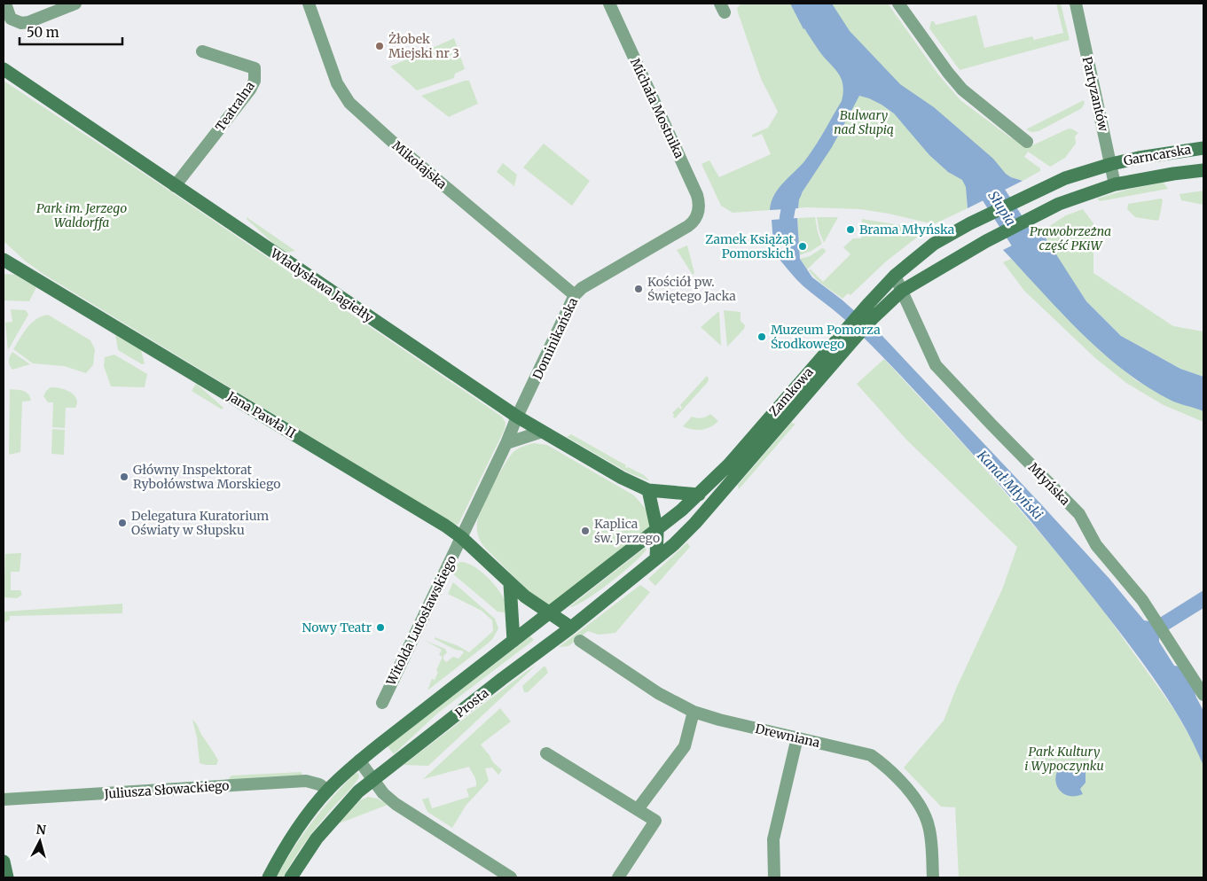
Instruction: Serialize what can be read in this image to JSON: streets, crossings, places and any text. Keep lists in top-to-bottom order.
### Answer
{
  "streets": {
    "main road": [
      "Garncarska",
      "Władysława Jagiełły",
      "Zamkowa",
      "Jana Pawła II",
      "Prosta"
    ],
    "street": [
      "Partyzantów",
      "Teatralna",
      "Michała Mostnika",
      "Mikołajska",
      "Dominikańska",
      "Młyńska",
      "Witolda Lutosławskiego",
      "Drewniana",
      "Juliusza Słowackiego"
    ]
  },
  "crossings": [
    ["Partyzantów", "Garncarska"],
    ["Partyzantów", "Zamkowa"],
    ["Teatralna", "Władysława Jagiełły"],
    ["Michała Mostnika", "Dominikańska"],
    ["Garncarska", "Zamkowa"],
    ["Mikołajska", "Dominikańska"],
    ["Władysława Jagiełły", "Dominikańska"],
    ["Władysława Jagiełły", "Zamkowa"],
    ["Dominikańska", "Jana Pawła II"],
    ["Dominikańska", "Witolda Lutosławskiego"],
    ["Zamkowa", "Jana Pawła II"],
    ["Zamkowa", "Młyńska"],
    ["Zamkowa", "Prosta"],
    ["Jana Pawła II", "Witolda Lutosławskiego"],
    ["Jana Pawła II", "Prosta"],
    ["Prosta", "Juliusza Słowackiego"]
  ],
  "water": ["Słupia", "Kanał Młyński"],
  "parks": [
    "Bulwary nad Słupią",
    "Park im. Jerzego Waldorffa",
    "Prawobrzeżna część PKiW",
    "Park Kultury i Wypoczynku"
  ],
  "places": [
    "Żłobek Miejski nr 3",
    "Brama Młyńska",
    "Zamek Książąt Pomorskich",
    "Kościół pw. Świętego Jacka",
    "Muzeum Pomorza Środkowego",
    "Główny Inspektorat Rybołówstwa Morskiego",
    "Delegatura Kuratorium Oświaty w Słupsku",
    "Kaplica św. Jerzego",
    "Nowy Teatr"
  ],
  "scale_bar": "50 m",
  "north": "top"
}
